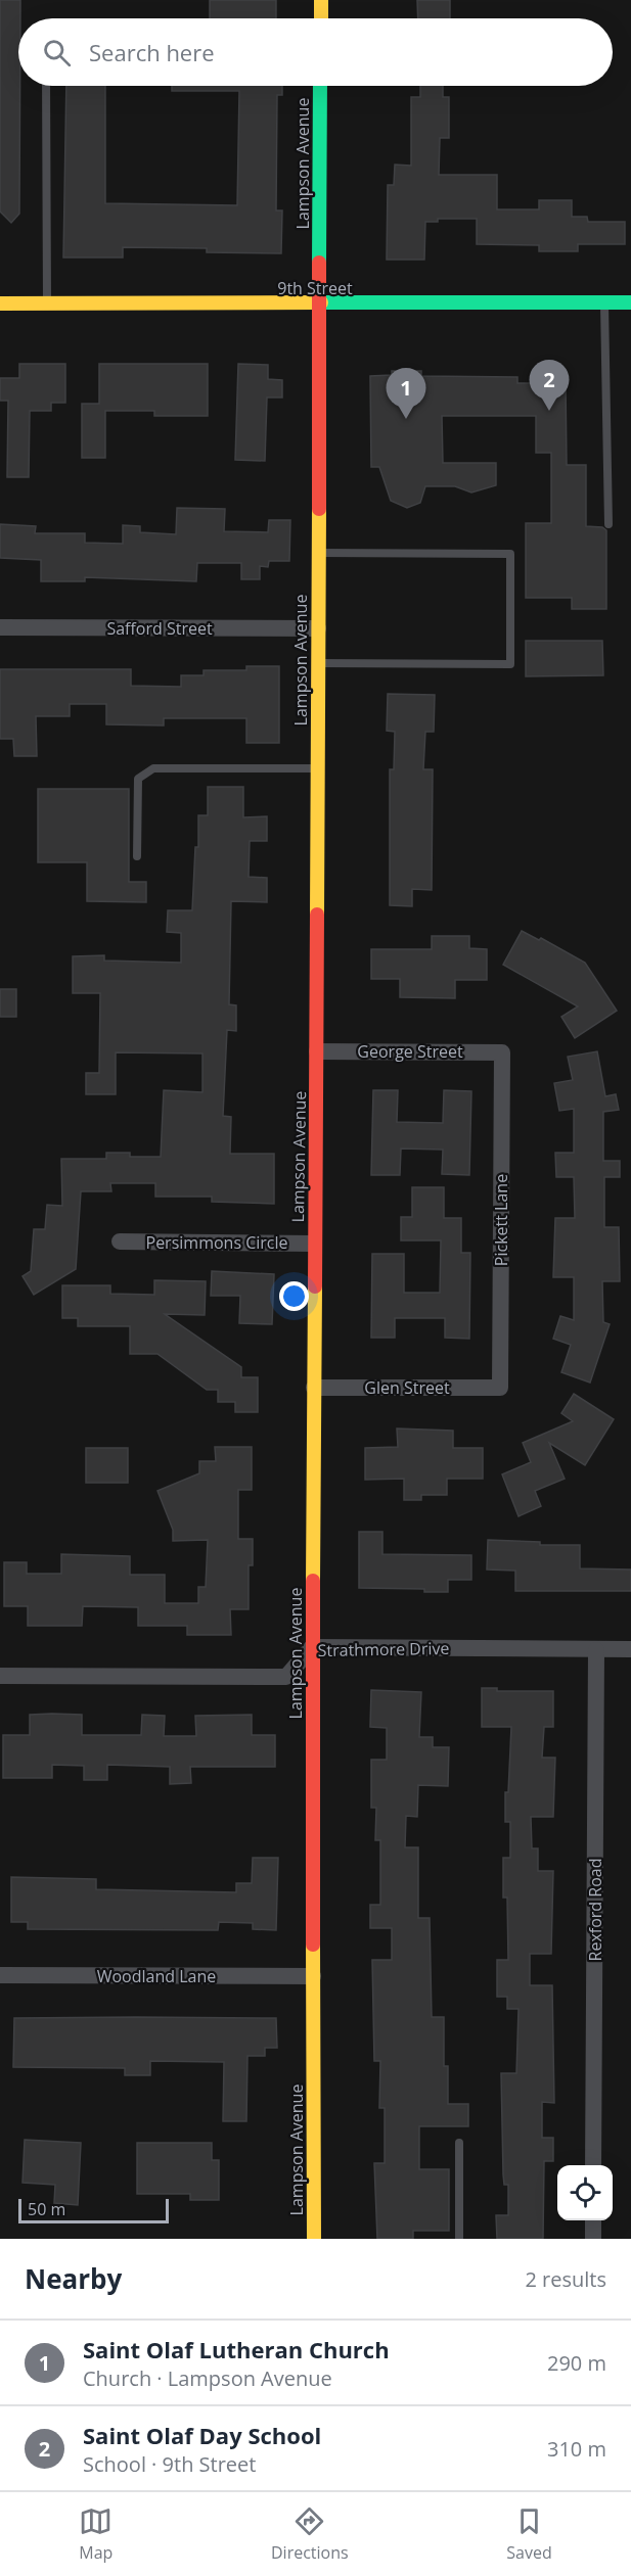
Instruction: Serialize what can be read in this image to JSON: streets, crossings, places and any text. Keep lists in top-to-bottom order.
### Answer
{
  "streets": {
    "street": [
      "Lampson Avenue",
      "9th Street",
      "Safford Street",
      "George Street",
      "Pickett Lane",
      "Persimmons Circle",
      "Glen Street",
      "Strathmore Drive",
      "Rexford Road",
      "Woodland Lane"
    ]
  },
  "crossings": [
    ["Lampson Avenue", "9th Street"],
    ["Lampson Avenue", "Safford Street"],
    ["Lampson Avenue", "George Street"],
    ["Lampson Avenue", "Persimmons Circle"],
    ["Lampson Avenue", "Glen Street"],
    ["Lampson Avenue", "Strathmore Drive"],
    ["Lampson Avenue", "Woodland Lane"],
    ["George Street", "Pickett Lane"],
    ["Pickett Lane", "Glen Street"],
    ["Strathmore Drive", "Rexford Road"]
  ],
  "scale_bar": "50 m",
  "page": {
    "search": "Search here",
    "pins": ["2", "1"],
    "scale": "50 m",
    "heading": ["Nearby", "2 results"],
    "list": [
      {
        "mark": "1",
        "name": "Saint Olaf Lutheran Church",
        "note": "Church · Lampson Avenue",
        "value": "290 m"
      },
      {
        "mark": "2",
        "name": "Saint Olaf Day School",
        "note": "School · 9th Street",
        "value": "310 m"
      }
    ],
    "nav": ["Map", "Directions", "Saved"]
  }
}
